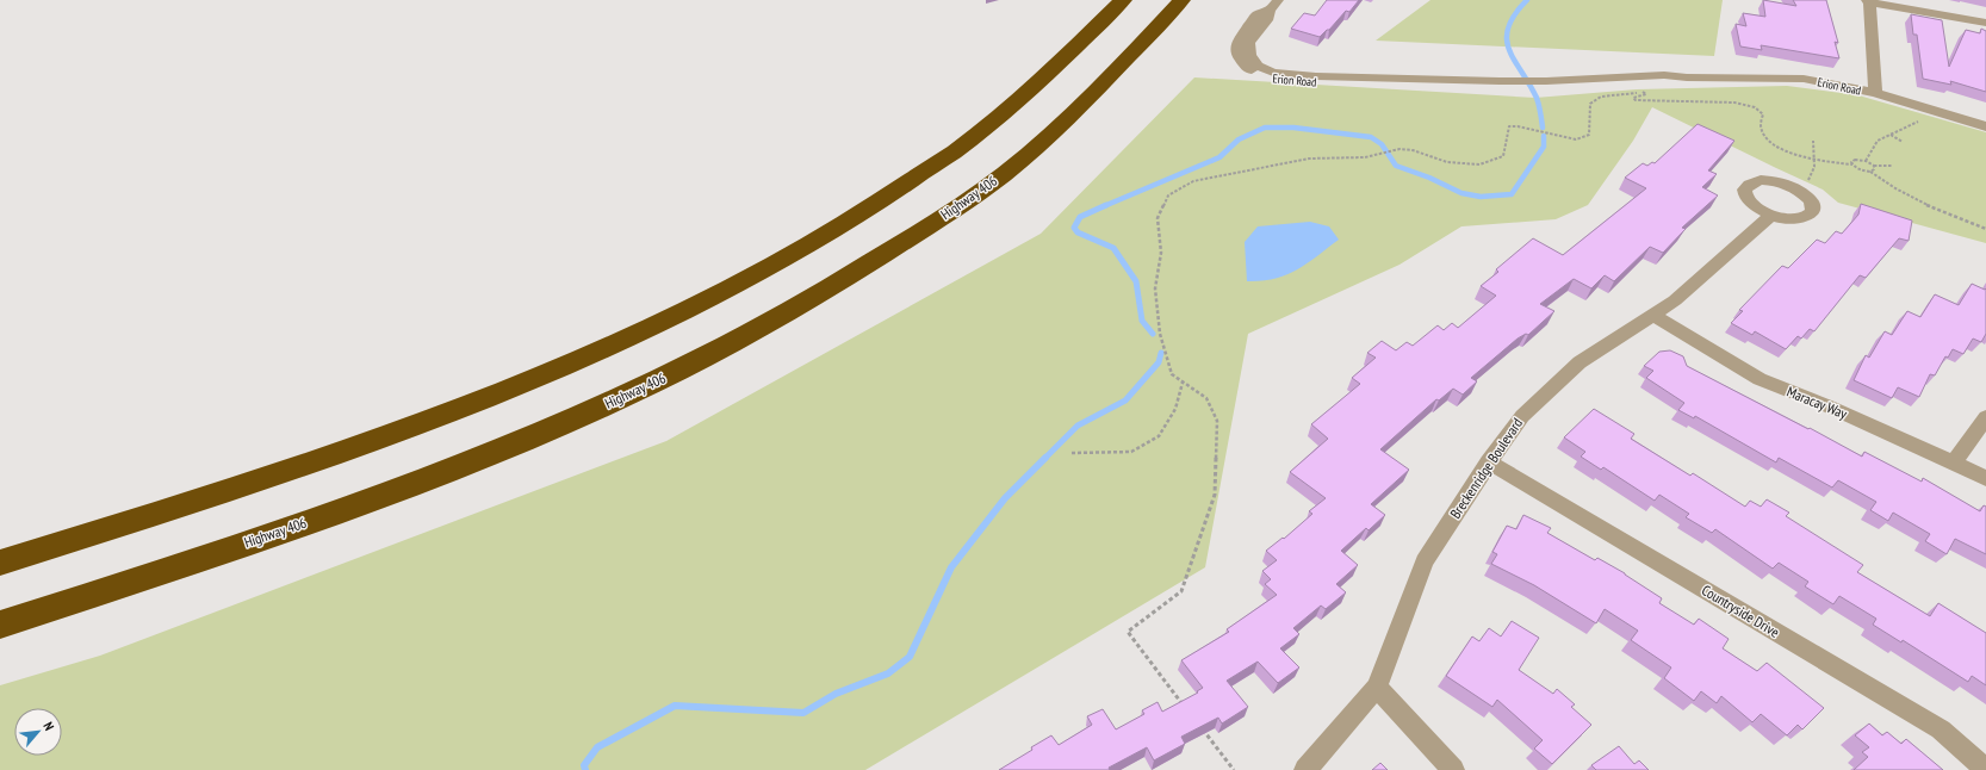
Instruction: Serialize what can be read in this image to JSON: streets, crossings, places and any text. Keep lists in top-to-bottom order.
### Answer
{
  "streets": {
    "highway": ["Highway 406"],
    "street": [
      "Erion Road",
      "Maracay Way",
      "Breckenridge Boulevard",
      "Countryside Drive"
    ]
  },
  "crossings": [
    ["Maracay Way", "Breckenridge Boulevard"],
    ["Breckenridge Boulevard", "Countryside Drive"]
  ],
  "north": "top right"
}
